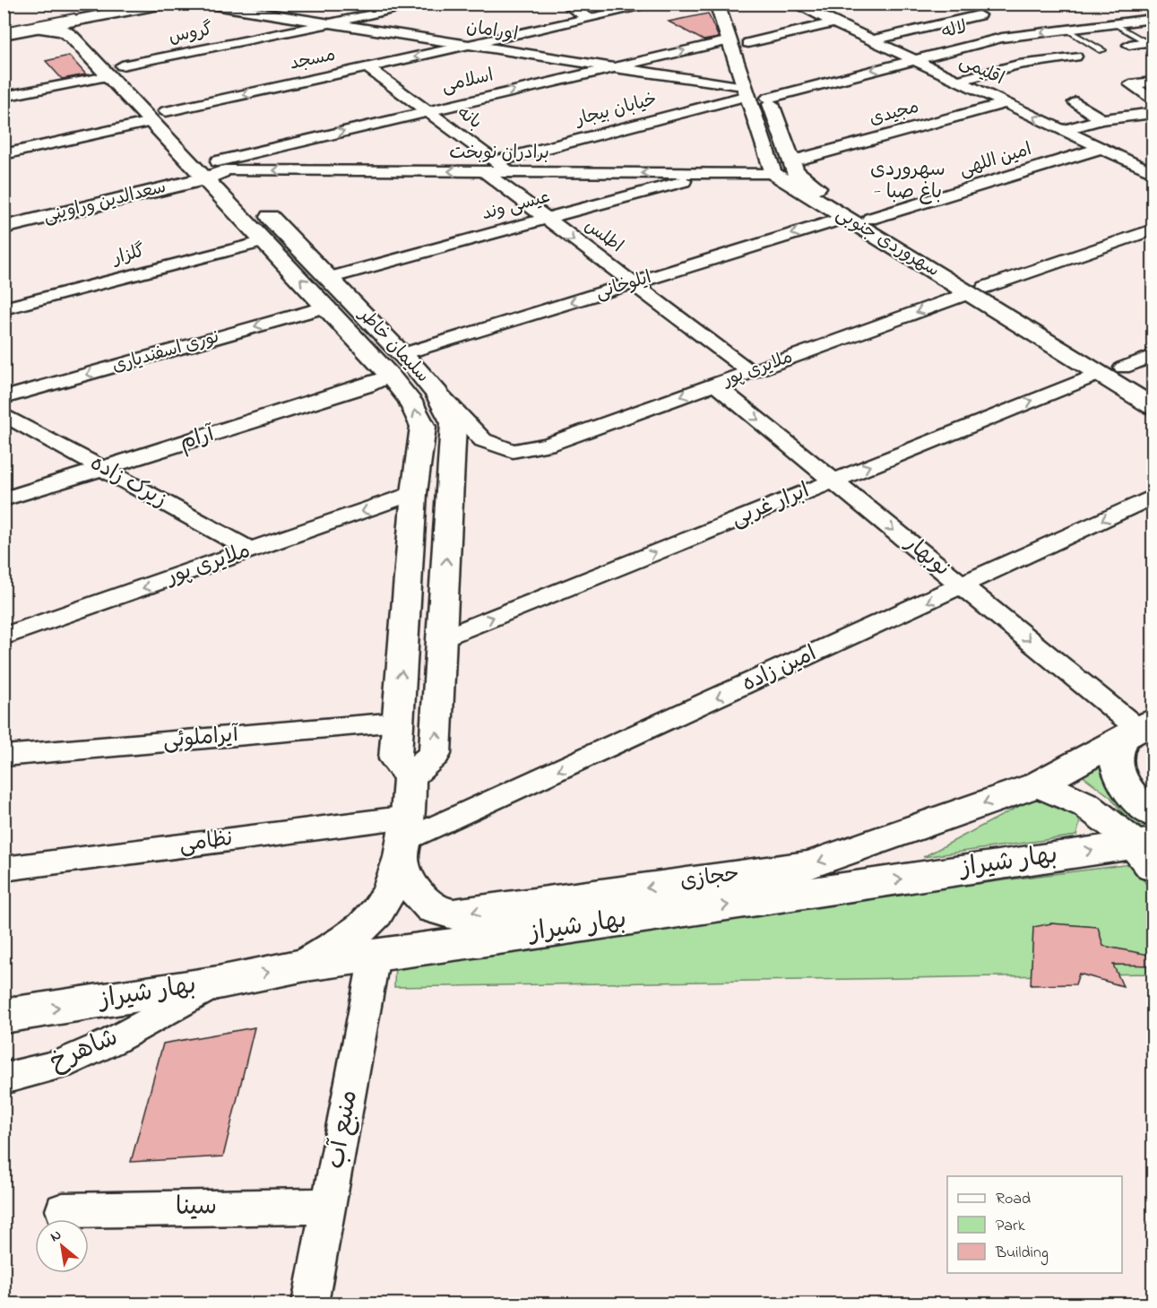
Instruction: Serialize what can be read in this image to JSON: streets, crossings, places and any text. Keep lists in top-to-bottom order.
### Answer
{
  "streets": {
    "main road": [
      "سعدالدین وراوینی",
      "سهروردی جنوبی",
      "سلیمان خاطر",
      "بهار شیراز",
      "حجازی"
    ],
    "street": [
      "لاله",
      "اورامان",
      "گروس",
      "مسجد",
      "اقلیمی",
      "اسلامی",
      "خیابان بیجار",
      "مجیدی",
      "بانه",
      "برادران نوبخت",
      "امین اللهی",
      "عیسی وند",
      "اطلس",
      "گلزار",
      "ایلوخانی",
      "نوری اسفندیاری",
      "ملایری پور",
      "آرام",
      "زیرک زاده",
      "ابرار غربی",
      "نوبهار",
      "امین زاده",
      "آیراملوئی",
      "نظامی",
      "شاهرخ",
      "منبع آب",
      "سینا"
    ]
  },
  "crossings": [
    ["لاله", "اقلیمی"],
    ["لاله", "سهروردی جنوبی"],
    ["اورامان", "گروس"],
    ["اورامان", "مسجد"],
    ["اورامان", "اسلامی"],
    ["اورامان", "خیابان بیجار"],
    ["مسجد", "بانه"],
    ["اقلیمی", "مجیدی"],
    ["اقلیمی", "امین اللهی"],
    ["اسلامی", "بانه"],
    ["اسلامی", "برادران نوبخت"],
    ["اسلامی", "سعدالدین وراوینی"],
    ["اسلامی", "سلیمان خاطر"],
    ["خیابان بیجار", "بانه"],
    ["خیابان بیجار", "برادران نوبخت"],
    ["خیابان بیجار", "اطلس"],
    ["مجیدی", "سهروردی جنوبی"],
    ["بانه", "برادران نوبخت"],
    ["بانه", "اطلس"],
    ["برادران نوبخت", "سعدالدین وراوینی"],
    ["برادران نوبخت", "عیسی وند"],
    ["برادران نوبخت", "اطلس"],
    ["برادران نوبخت", "سهروردی جنوبی"],
    ["برادران نوبخت", "سلیمان خاطر"],
    ["امین اللهی", "سهروردی جنوبی"],
    ["سعدالدین وراوینی", "سلیمان خاطر"],
    ["عیسی وند", "اطلس"],
    ["عیسی وند", "سلیمان خاطر"],
    ["اطلس", "ایلوخانی"],
    ["اطلس", "ملایری پور"],
    ["سهروردی جنوبی", "ایلوخانی"],
    ["سهروردی جنوبی", "ملایری پور"],
    ["سهروردی جنوبی", "ابرار غربی"],
    ["گلزار", "سلیمان خاطر"],
    ["ایلوخانی", "سلیمان خاطر"],
    ["ایلوخانی", "آرام"],
    ["سلیمان خاطر", "نوری اسفندیاری"],
    ["سلیمان خاطر", "ملایری پور"],
    ["سلیمان خاطر", "آرام"],
    ["سلیمان خاطر", "ابرار غربی"],
    ["سلیمان خاطر", "آیراملوئی"],
    ["ملایری پور", "زیرک زاده"],
    ["ملایری پور", "نوبهار"],
    ["آرام", "زیرک زاده"],
    ["ابرار غربی", "نوبهار"],
    ["نوبهار", "امین زاده"],
    ["نوبهار", "حجازی"],
    ["امین زاده", "نظامی"],
    ["امین زاده", "حجازی"],
    ["نظامی", "حجازی"],
    ["بهار شیراز", "شاهرخ"],
    ["بهار شیراز", "منبع آب"],
    ["منبع آب", "سینا"]
  ],
  "one_way": [
    "مسجد",
    "اسلامی",
    "برادران نوبخت",
    "ایلوخانی",
    "سلیمان خاطر",
    "نوری اسفندیاری",
    "ملایری پور",
    "ابرار غربی",
    "نوبهار",
    "امین زاده",
    "بهار شیراز",
    "حجازی"
  ],
  "districts": ["سهروردی - باغ صبا"],
  "legend": ["Road", "Park", "Building"],
  "north": "top left"
}
